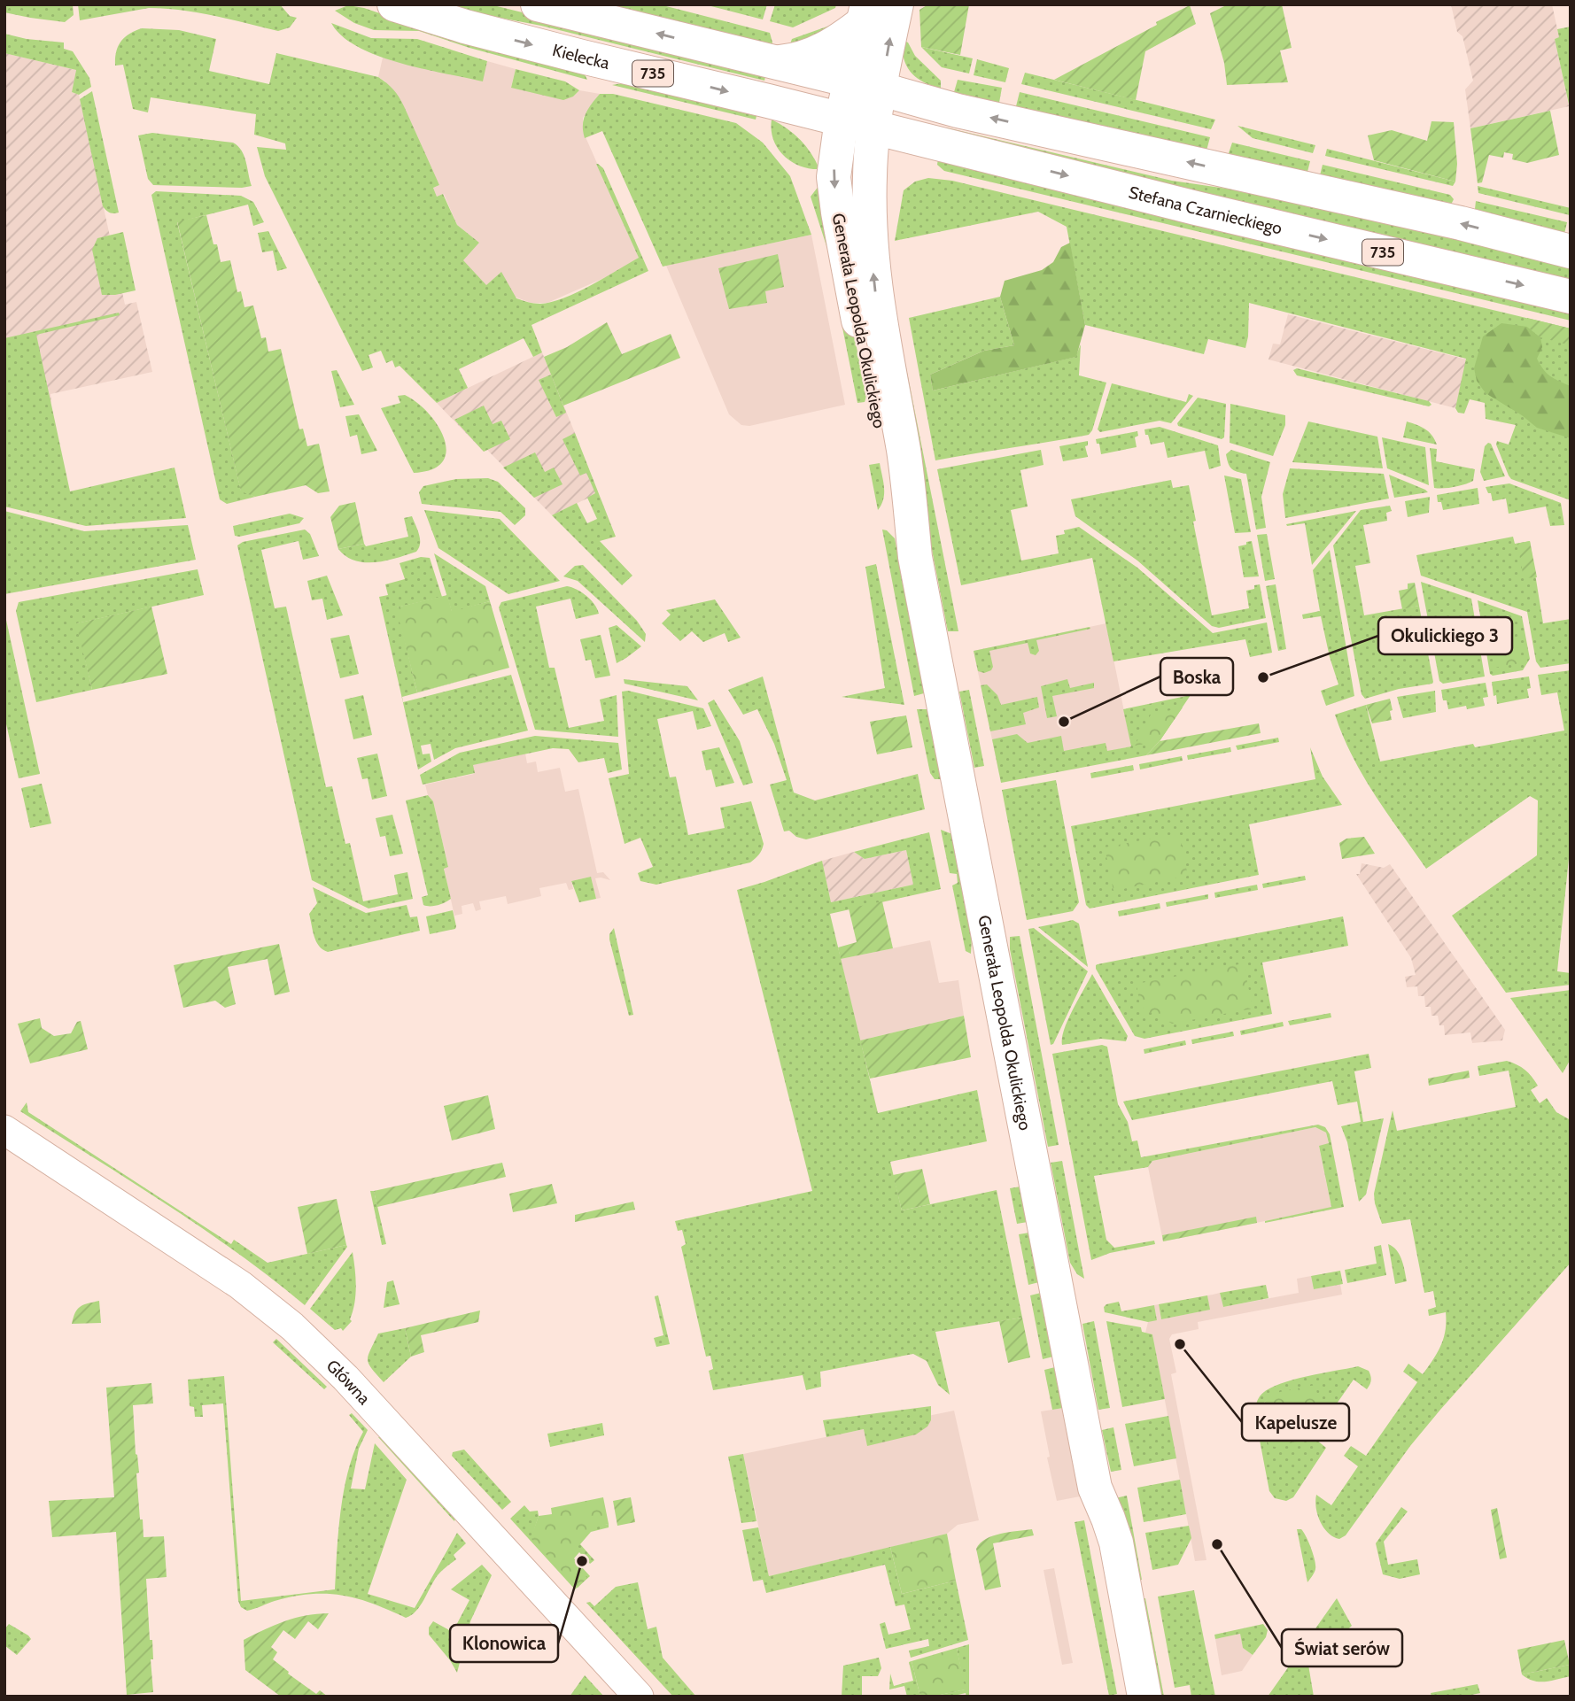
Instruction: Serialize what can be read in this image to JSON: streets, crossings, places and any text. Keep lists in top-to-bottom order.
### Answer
{
  "streets": {
    "main road": [
      "Kielecka",
      "735",
      "Stefana Czarnieckiego",
      "Generała Leopolda Okulickiego"
    ],
    "street": ["Główna"]
  },
  "crossings": [
    ["Kielecka", "Stefana Czarnieckiego"],
    ["Kielecka", "Generała Leopolda Okulickiego"],
    ["735", "Generała Leopolda Okulickiego"],
    ["Stefana Czarnieckiego", "Generała Leopolda Okulickiego"]
  ],
  "places": [
    "Okulickiego 3",
    "Boska",
    "Kapelusze",
    "Świat serów",
    "Klonowica"
  ]
}
